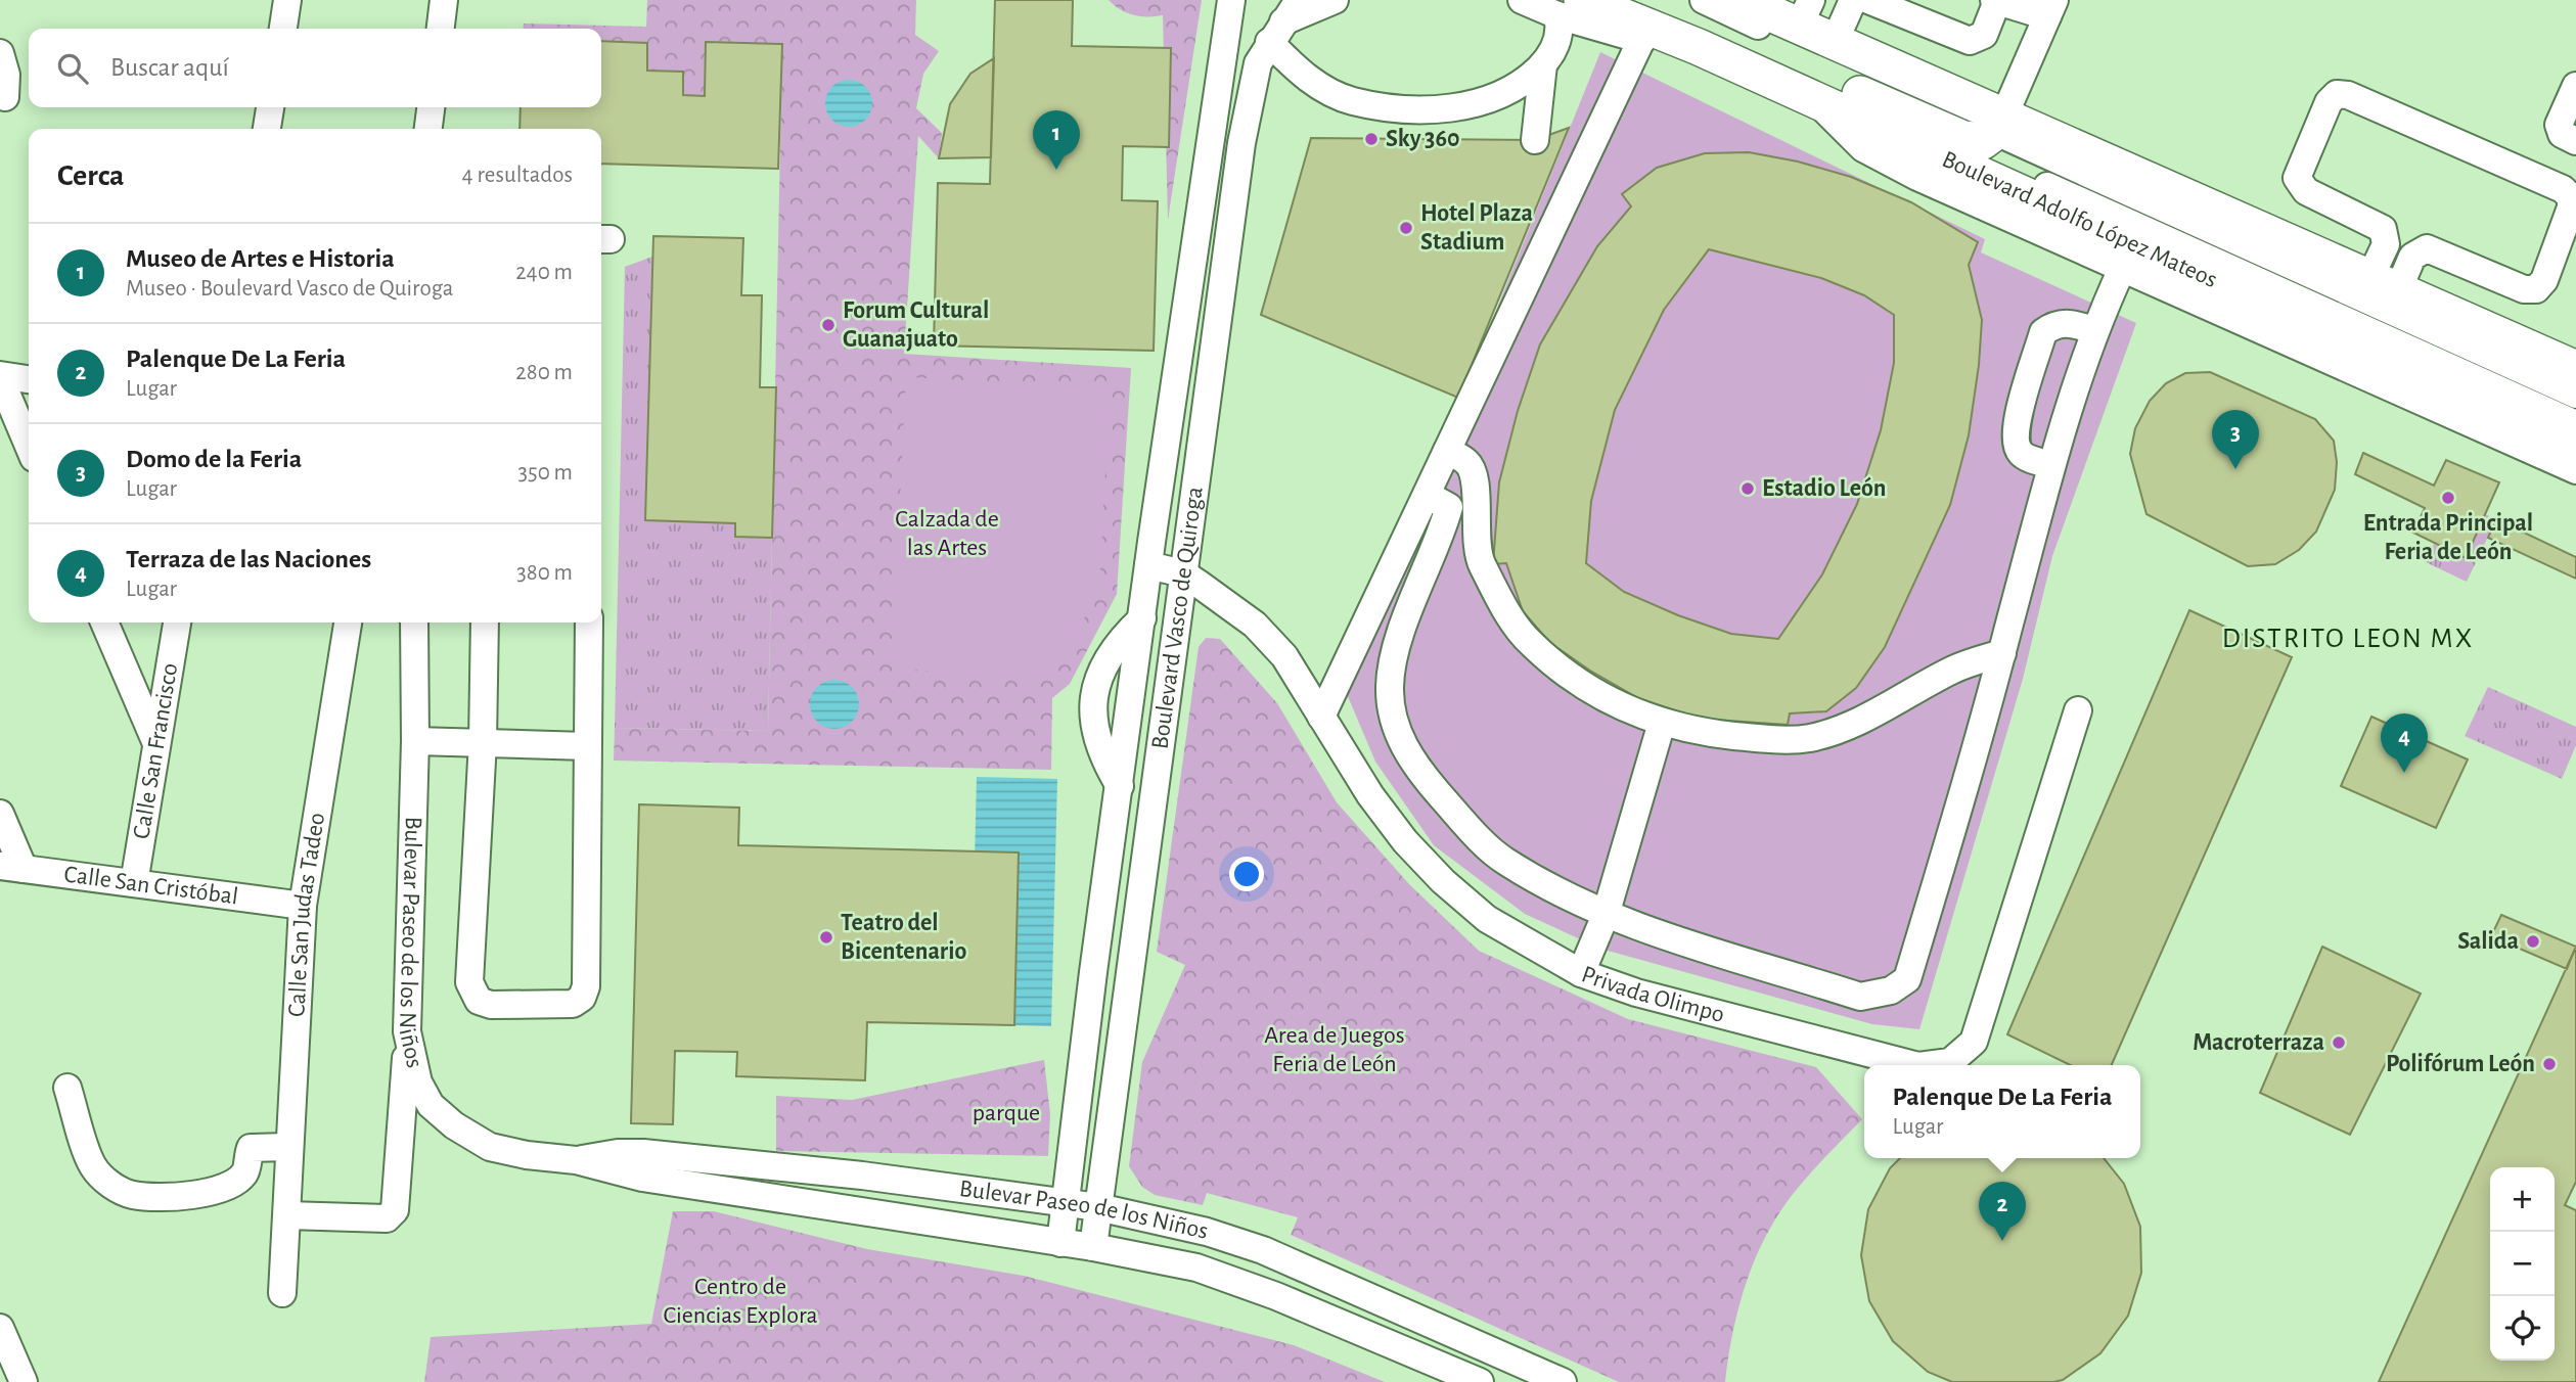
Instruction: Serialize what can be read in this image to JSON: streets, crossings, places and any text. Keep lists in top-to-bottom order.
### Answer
{
  "streets": {
    "main road": ["Boulevard Adolfo López Mateos"],
    "street": [
      "Boulevard Vasco de Quiroga",
      "Calle San Francisco",
      "Calle San Cristóbal",
      "Calle San Judas Tadeo",
      "Bulevar Paseo de los Niños",
      "Privada Olimpo"
    ]
  },
  "crossings": [
    ["Boulevard Vasco de Quiroga", "Bulevar Paseo de los Niños"],
    ["Boulevard Vasco de Quiroga", "Privada Olimpo"],
    ["Calle San Francisco", "Calle San Cristóbal"],
    ["Calle San Cristóbal", "Calle San Judas Tadeo"]
  ],
  "districts": ["DISTRITO LEON MX"],
  "parks": [
    "Calzada de las Artes",
    "Area de Juegos Feria de León",
    "parque",
    "Centro de Ciencias Explora"
  ],
  "places": [
    "Sky 360",
    "Hotel Plaza Stadium",
    "Forum Cultural Guanajuato",
    "Estadio León",
    "Entrada Principal Feria de León",
    "Teatro del Bicentenario",
    "Salida",
    "Macroterraza",
    "Polifórum León"
  ],
  "page": {
    "search": "Buscar aquí",
    "pins": [
      "1",
      "3",
      "4",
      "2"
    ],
    "heading": ["Cerca", "4 resultados"],
    "list": [
      {
        "mark": "1",
        "name": "Museo de Artes e Historia",
        "note": "Museo · Boulevard Vasco de Quiroga",
        "value": "240 m"
      },
      {
        "mark": "2",
        "name": "Palenque De La Feria",
        "note": "Lugar",
        "value": "280 m"
      },
      {
        "mark": "3",
        "name": "Domo de la Feria",
        "note": "Lugar",
        "value": "350 m"
      },
      {
        "mark": "4",
        "name": "Terraza de las Naciones",
        "note": "Lugar",
        "value": "380 m"
      }
    ],
    "popup": ["Palenque De La Feria", "Lugar"],
    "map_buttons": ["+", "−"]
  }
}
